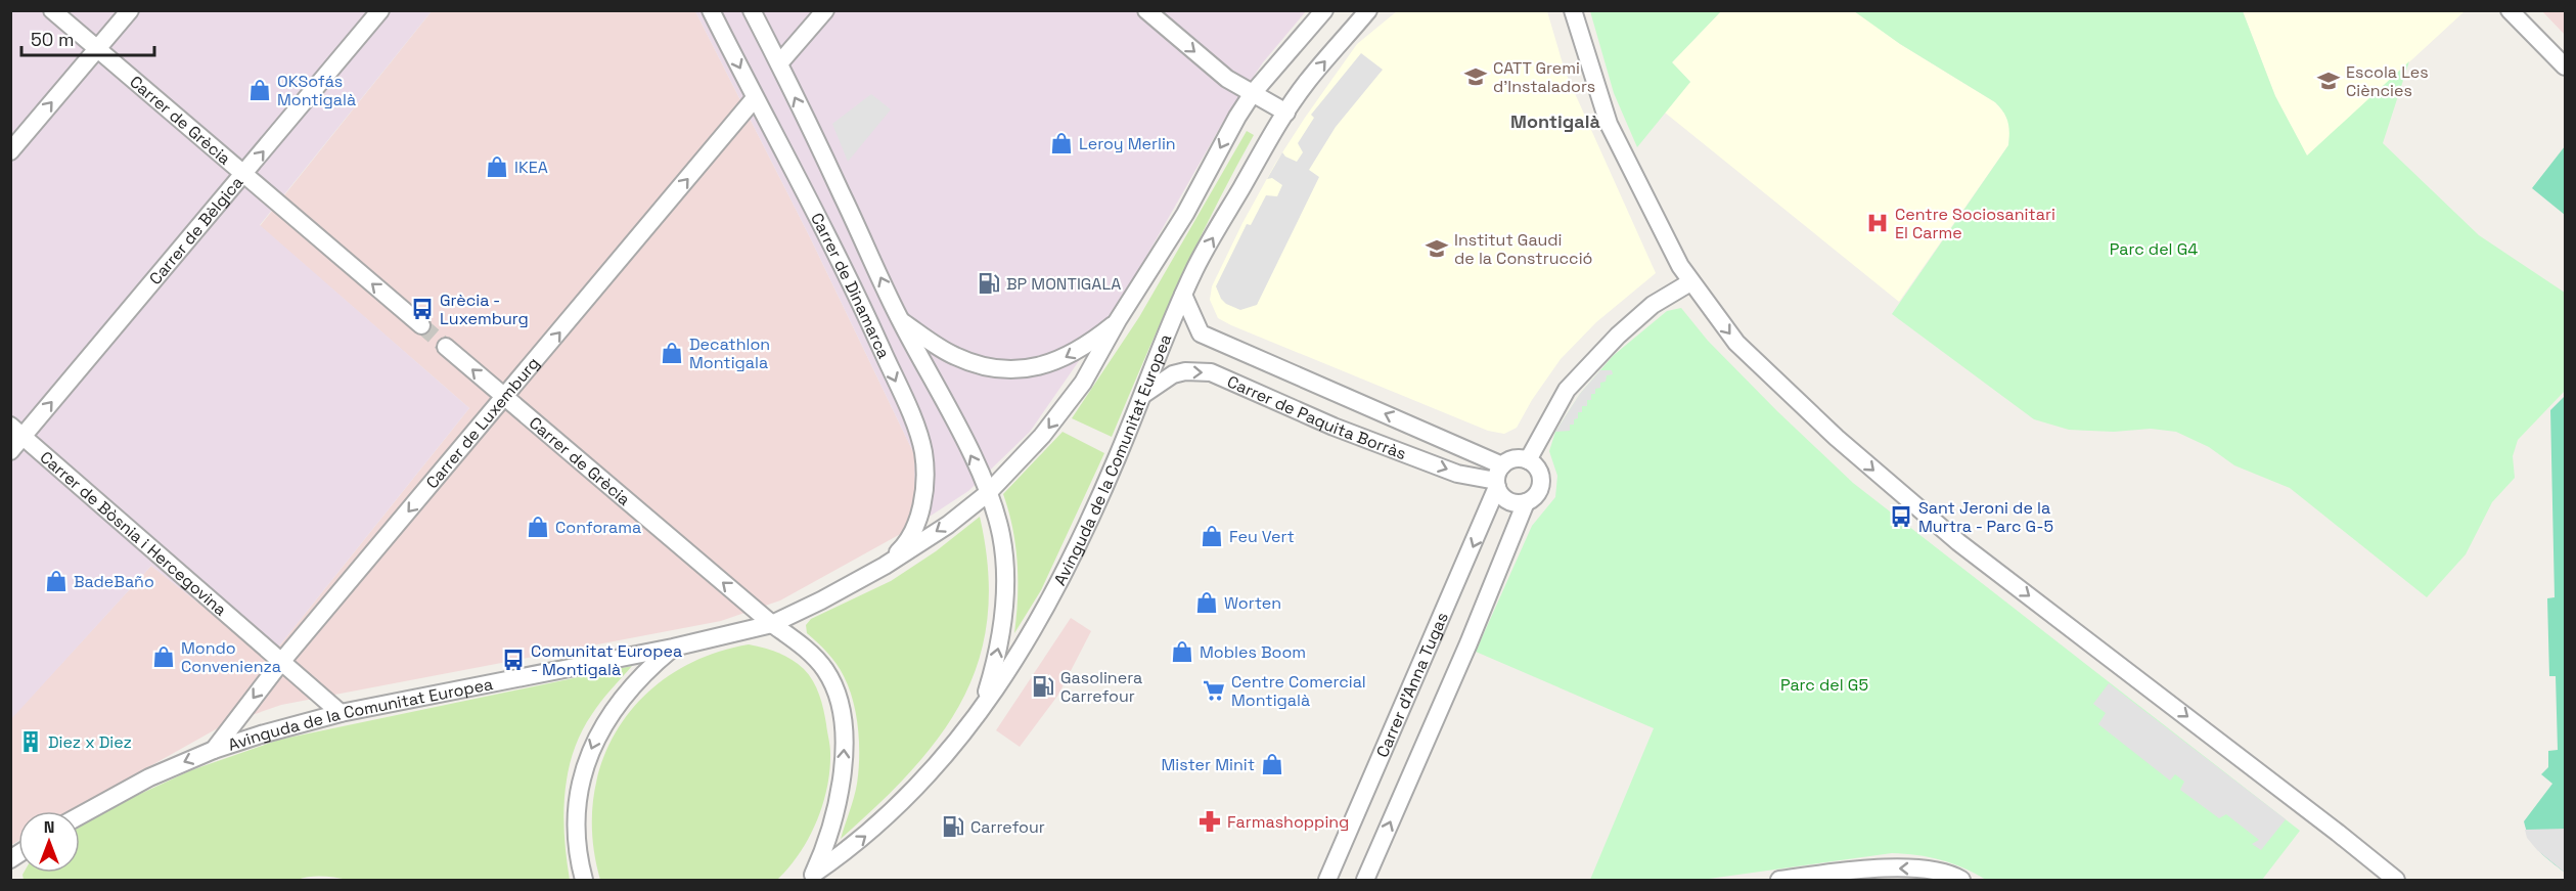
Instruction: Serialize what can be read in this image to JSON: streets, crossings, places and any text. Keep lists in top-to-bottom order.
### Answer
{
  "streets": {
    "street": [
      "Carrer de Grècia",
      "Carrer de Bèlgica",
      "Carrer de Dinamarca",
      "Carrer de Paquita Borràs",
      "Carrer de Luxemburg",
      "Avinguda de la Comunitat Europea",
      "Carrer de Bòsnia i Hercegovina",
      "Carrer d'Anna Tugas"
    ]
  },
  "crossings": [
    ["Carrer de Grècia", "Carrer de Bèlgica"],
    ["Carrer de Grècia", "Carrer de Luxemburg"],
    ["Carrer de Grècia", "Avinguda de la Comunitat Europea"],
    ["Carrer de Bèlgica", "Carrer de Bòsnia i Hercegovina"],
    ["Carrer de Dinamarca", "Carrer de Luxemburg"],
    ["Carrer de Dinamarca", "Avinguda de la Comunitat Europea"],
    ["Carrer de Paquita Borràs", "Avinguda de la Comunitat Europea"],
    ["Carrer de Paquita Borràs", "Carrer d'Anna Tugas"],
    ["Carrer de Luxemburg", "Avinguda de la Comunitat Europea"],
    ["Carrer de Luxemburg", "Carrer de Bòsnia i Hercegovina"],
    ["Avinguda de la Comunitat Europea", "Carrer de Bòsnia i Hercegovina"]
  ],
  "one_way": ["Carrer de Grècia", "Carrer de Bèlgica"],
  "districts": ["Montigalà"],
  "parks": ["Parc del G4", "Parc del G5"],
  "places": {
    "school or university": ["CATT Gremi d'Instaladors", "Escola Les Ciències", "Institut Gaudi de la Construcció"],
    "shop": [
      "OKSofás Montigalà",
      "Leroy Merlin",
      "IKEA",
      "Decathlon Montigala",
      "Conforama",
      "Feu Vert",
      "BadeBaño",
      "Worten",
      "Mobles Boom",
      "Mondo Convenienza",
      "Mister Minit"
    ],
    "hospital": ["Centre Sociosanitari El Carme"],
    "fuel station": ["BP MONTIGALA", "Gasolinera Carrefour", "Carrefour"],
    "bus stop": ["Grècia - Luxemburg", "Sant Jeroni de la Murtra - Parc G-5", "Comunitat Europea - Montigalà"],
    "supermarket": ["Centre Comercial Montigalà"],
    "building": ["Diez x Diez"],
    "pharmacy": ["Farmashopping"]
  },
  "scale_bar": "50 m",
  "north": "top"
}
